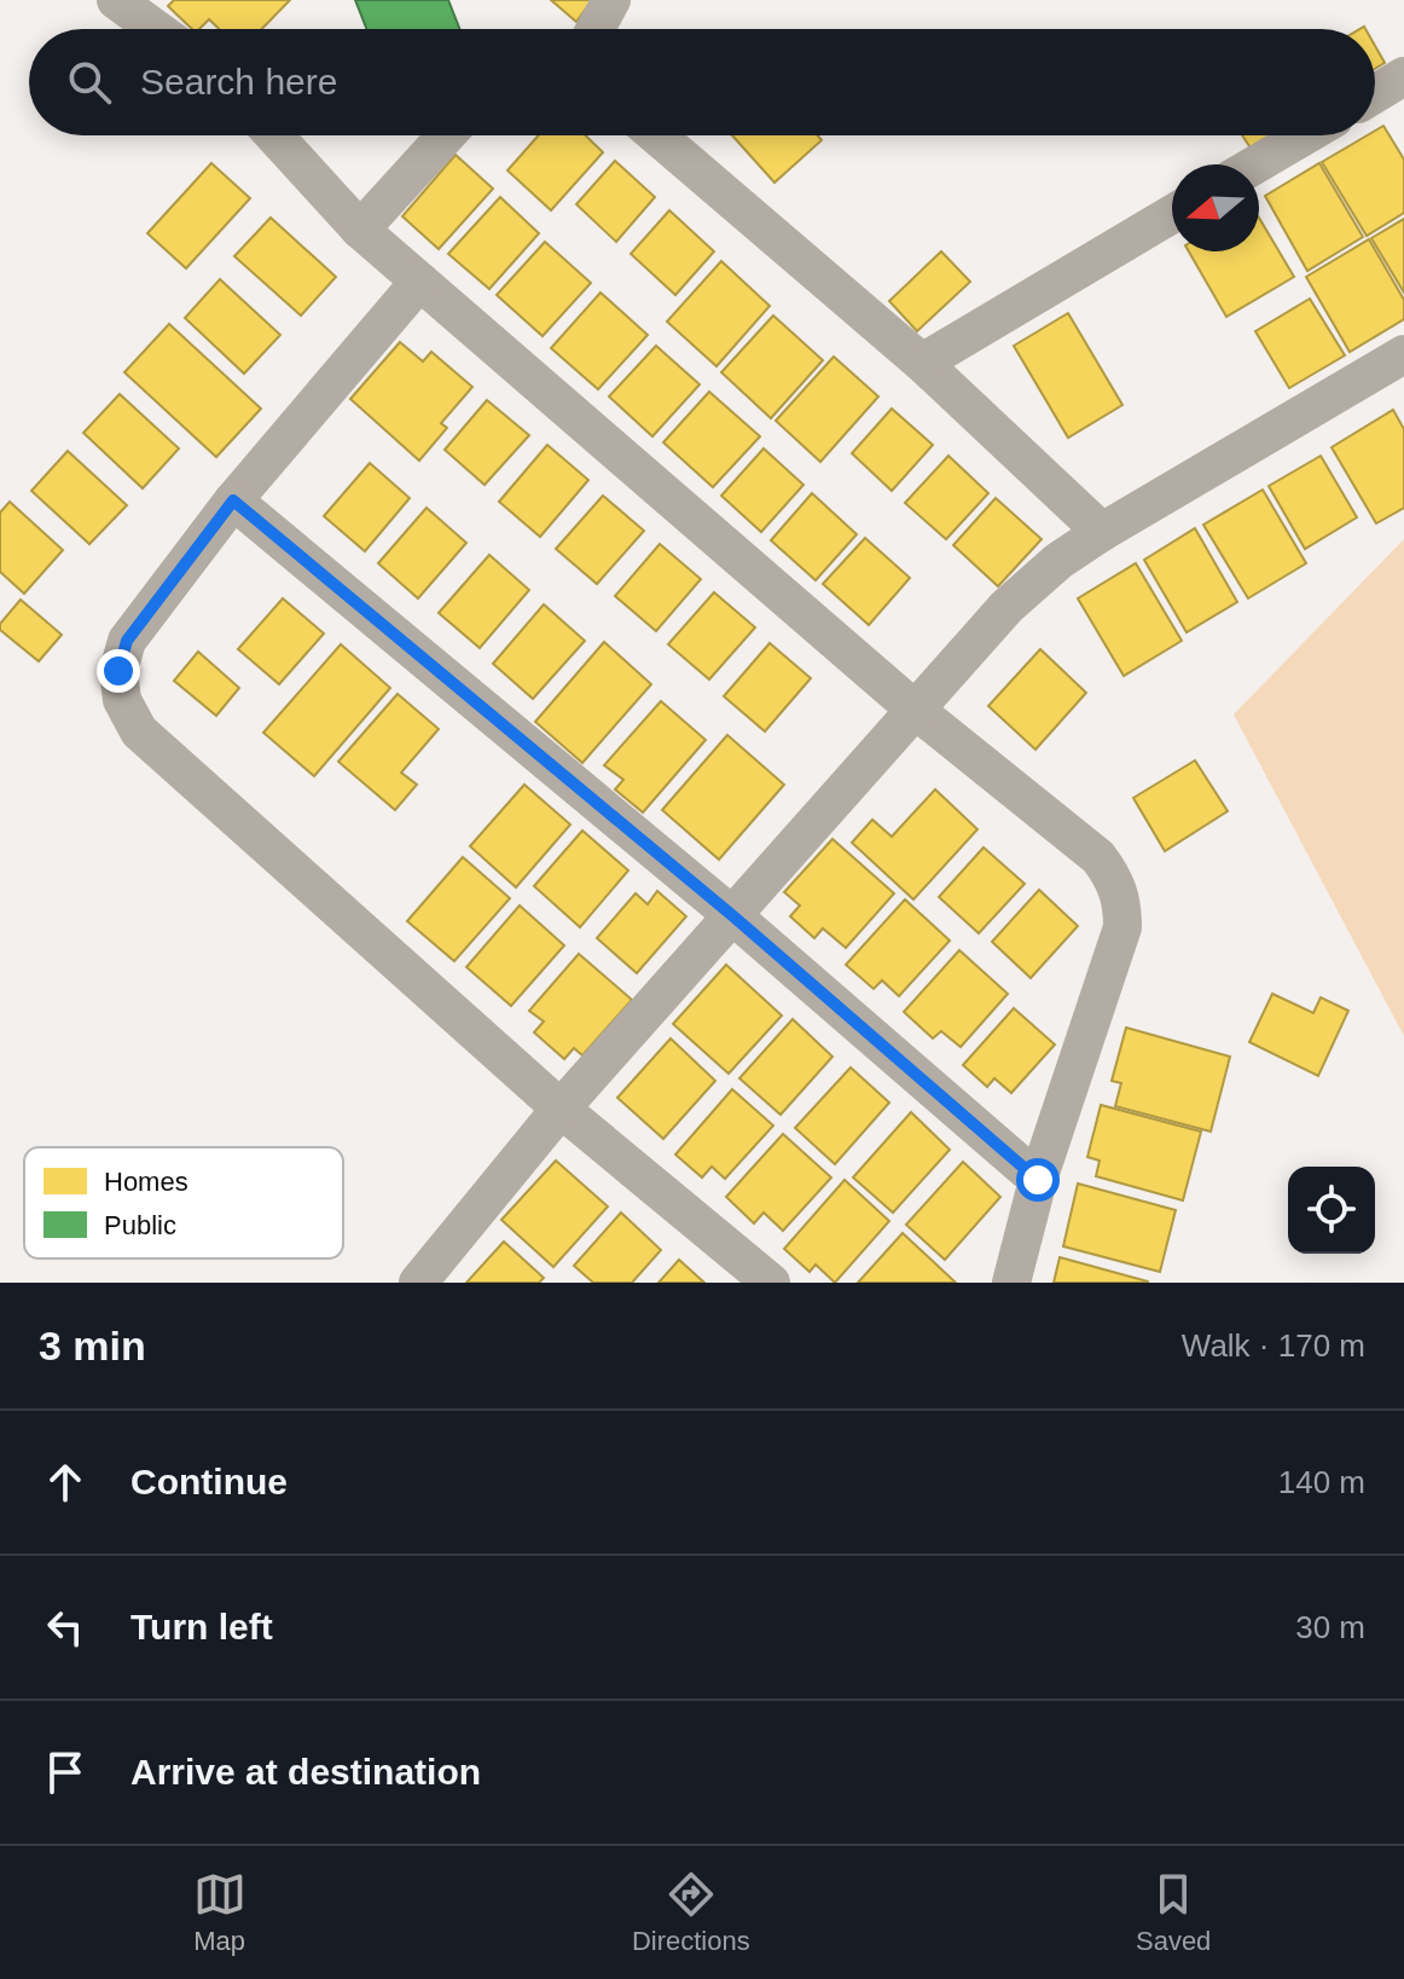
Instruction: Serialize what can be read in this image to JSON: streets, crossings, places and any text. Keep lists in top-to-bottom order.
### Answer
{
  "legend": ["Homes", "Public"],
  "north": "left",
  "page": {
    "search": "Search here",
    "heading": ["3 min", "Walk · 170 m"],
    "list": [
      ["Continue", "140 m"],
      ["Turn left", "30 m"],
      "Arrive at destination"
    ],
    "nav": ["Map", "Directions", "Saved"]
  }
}
